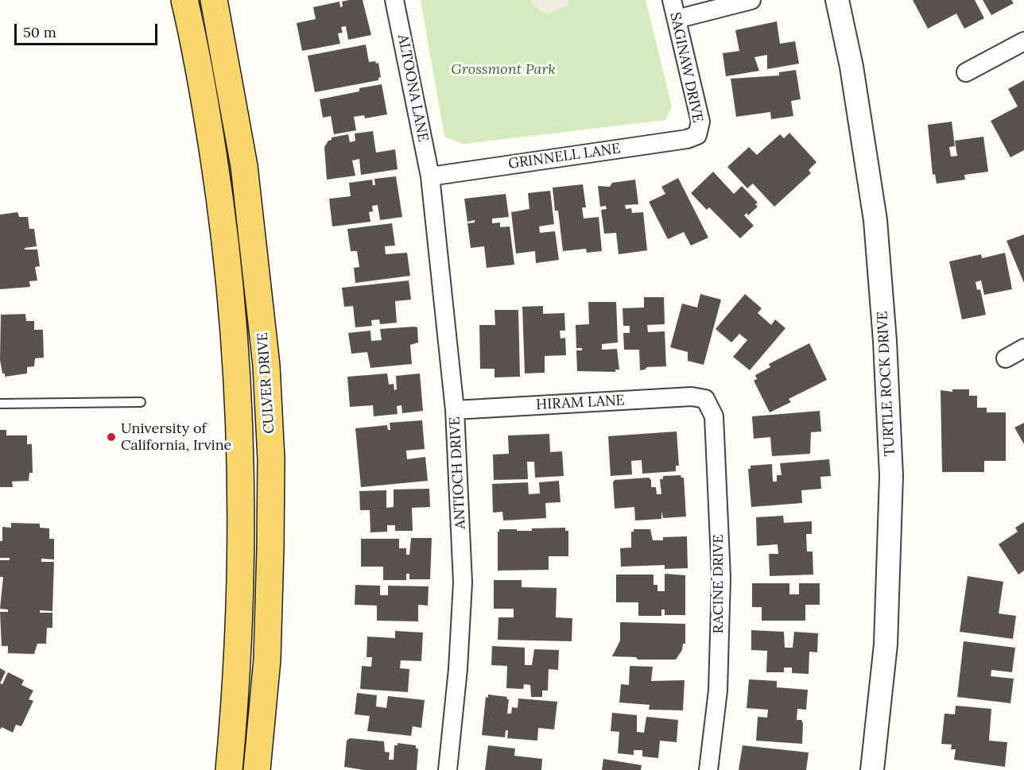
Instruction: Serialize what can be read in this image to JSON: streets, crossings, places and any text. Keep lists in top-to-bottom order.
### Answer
{
  "streets": {
    "main road": ["CULVER DRIVE"],
    "street": [
      "SAGINAW DRIVE",
      "ALTOONA LANE",
      "GRINNELL LANE",
      "TURTLE ROCK DRIVE",
      "HIRAM LANE",
      "ANTIOCH DRIVE",
      "RACINE DRIVE"
    ]
  },
  "crossings": [
    ["SAGINAW DRIVE", "GRINNELL LANE"],
    ["ALTOONA LANE", "GRINNELL LANE"],
    ["ALTOONA LANE", "ANTIOCH DRIVE"],
    ["GRINNELL LANE", "ANTIOCH DRIVE"],
    ["HIRAM LANE", "ANTIOCH DRIVE"],
    ["HIRAM LANE", "RACINE DRIVE"]
  ],
  "parks": ["Grossmont Park"],
  "places": ["University of California, Irvine"],
  "scale_bar": "50 m"
}
